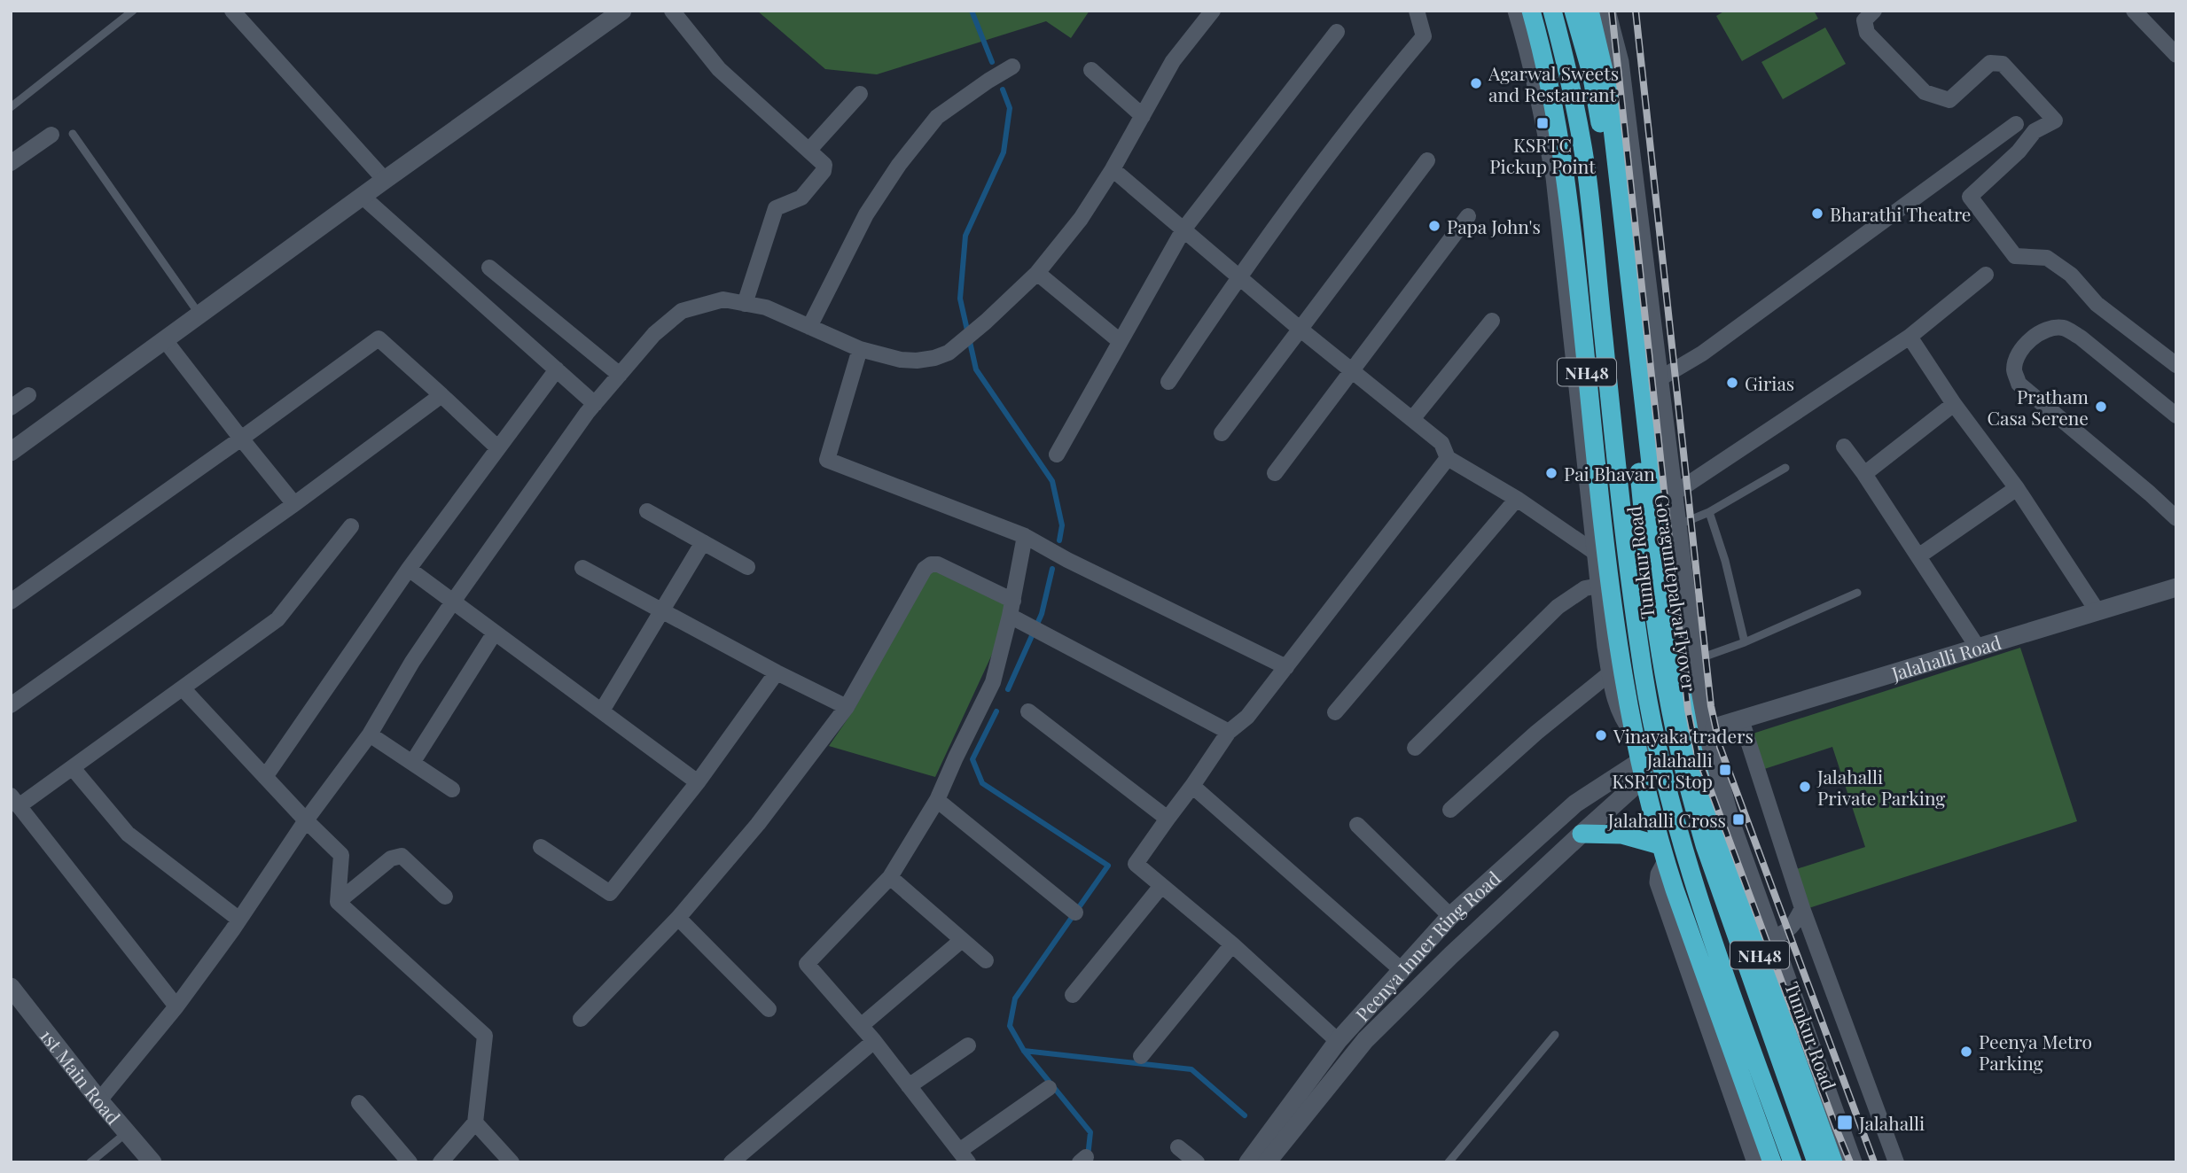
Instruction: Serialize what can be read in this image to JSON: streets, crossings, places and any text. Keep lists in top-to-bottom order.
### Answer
{
  "streets": {
    "highway": ["NH48", "Tumkur Road", "Goraguntepalya Flyover"],
    "street": ["Jalahalli Road", "Peenya Inner Ring Road", "1st Main Road"]
  },
  "crossings": [
    ["Tumkur Road", "Jalahalli Road"],
    ["Tumkur Road", "Peenya Inner Ring Road"],
    ["Jalahalli Road", "Peenya Inner Ring Road"]
  ],
  "places": {
    "other": [
      "Agarwal Sweets and Restaurant",
      "Bharathi Theatre",
      "Papa John's",
      "Girias",
      "Pratham Casa Serene",
      "Pai Bhavan",
      "Vinayaka traders",
      "Jalahalli Private Parking",
      "Peenya Metro Parking"
    ],
    "transit": [
      "KSRTC Pickup Point",
      "Jalahalli KSRTC Stop",
      "Jalahalli Cross",
      "Jalahalli"
    ]
  }
}
